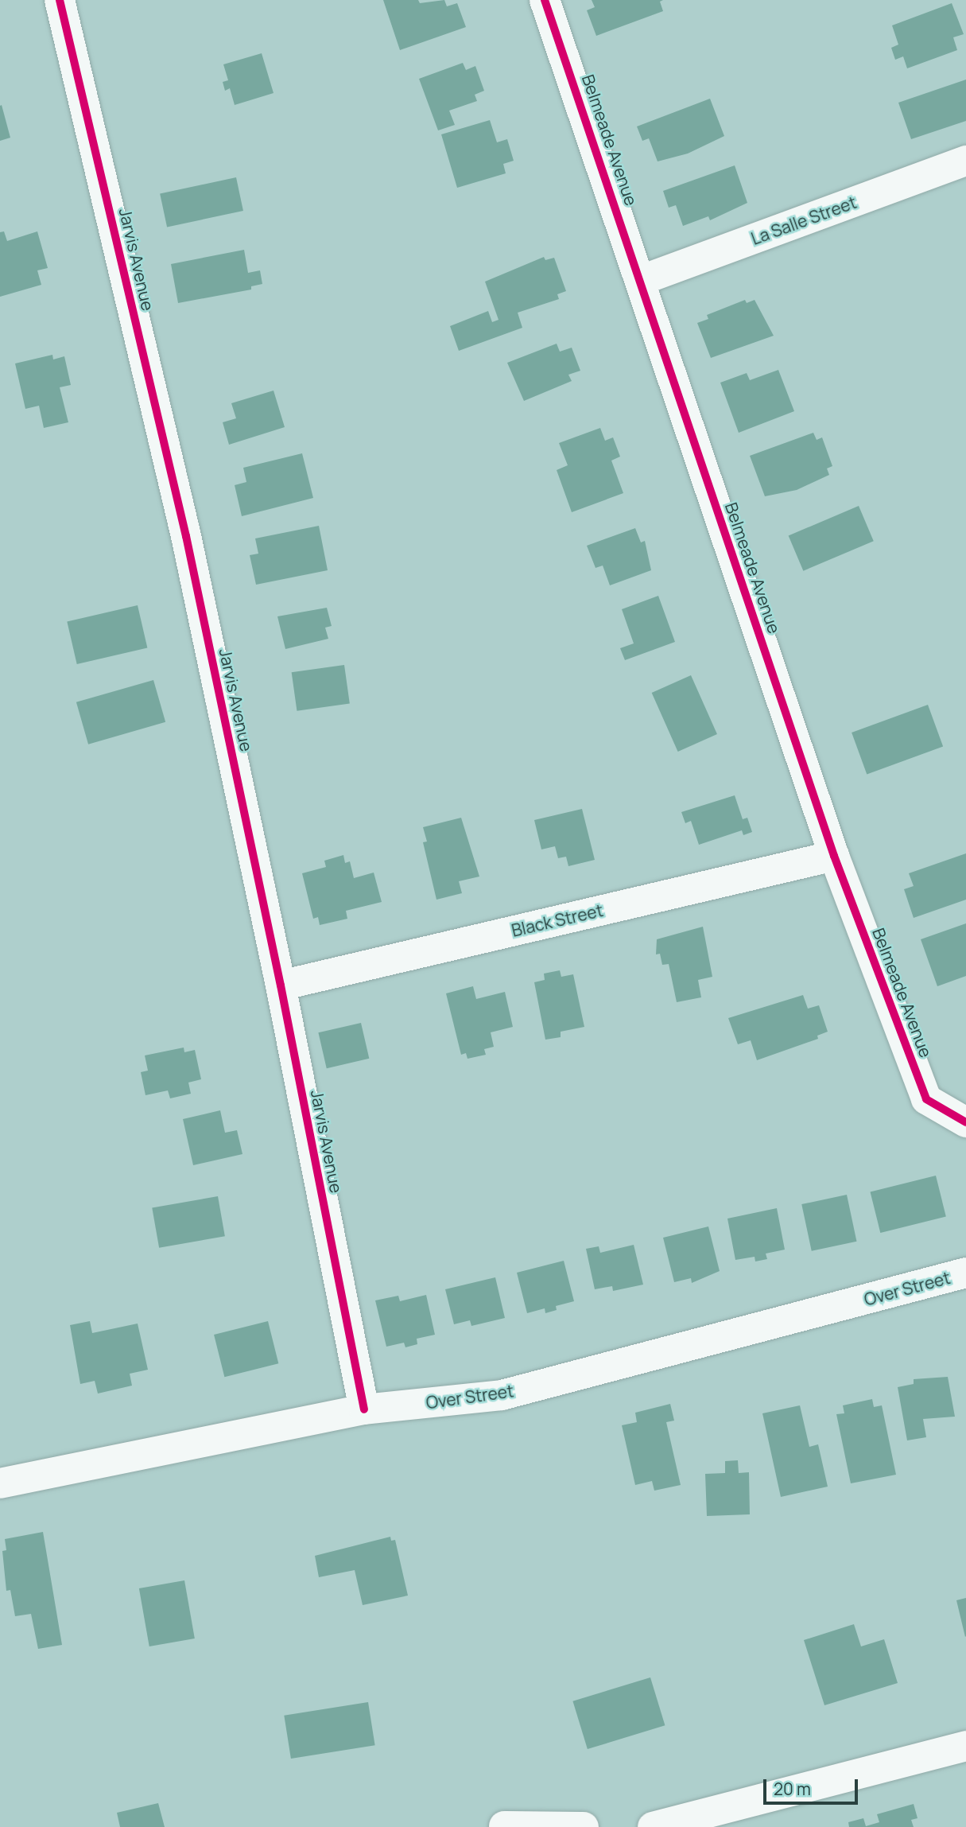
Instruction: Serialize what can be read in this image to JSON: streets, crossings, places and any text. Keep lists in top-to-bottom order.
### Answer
{
  "streets": {
    "street": [
      "Belmeade Avenue",
      "La Salle Street",
      "Jarvis Avenue",
      "Black Street",
      "Over Street"
    ]
  },
  "crossings": [
    ["Belmeade Avenue", "La Salle Street"],
    ["Belmeade Avenue", "Black Street"],
    ["Jarvis Avenue", "Black Street"],
    ["Jarvis Avenue", "Over Street"]
  ],
  "scale_bar": "20 m"
}
